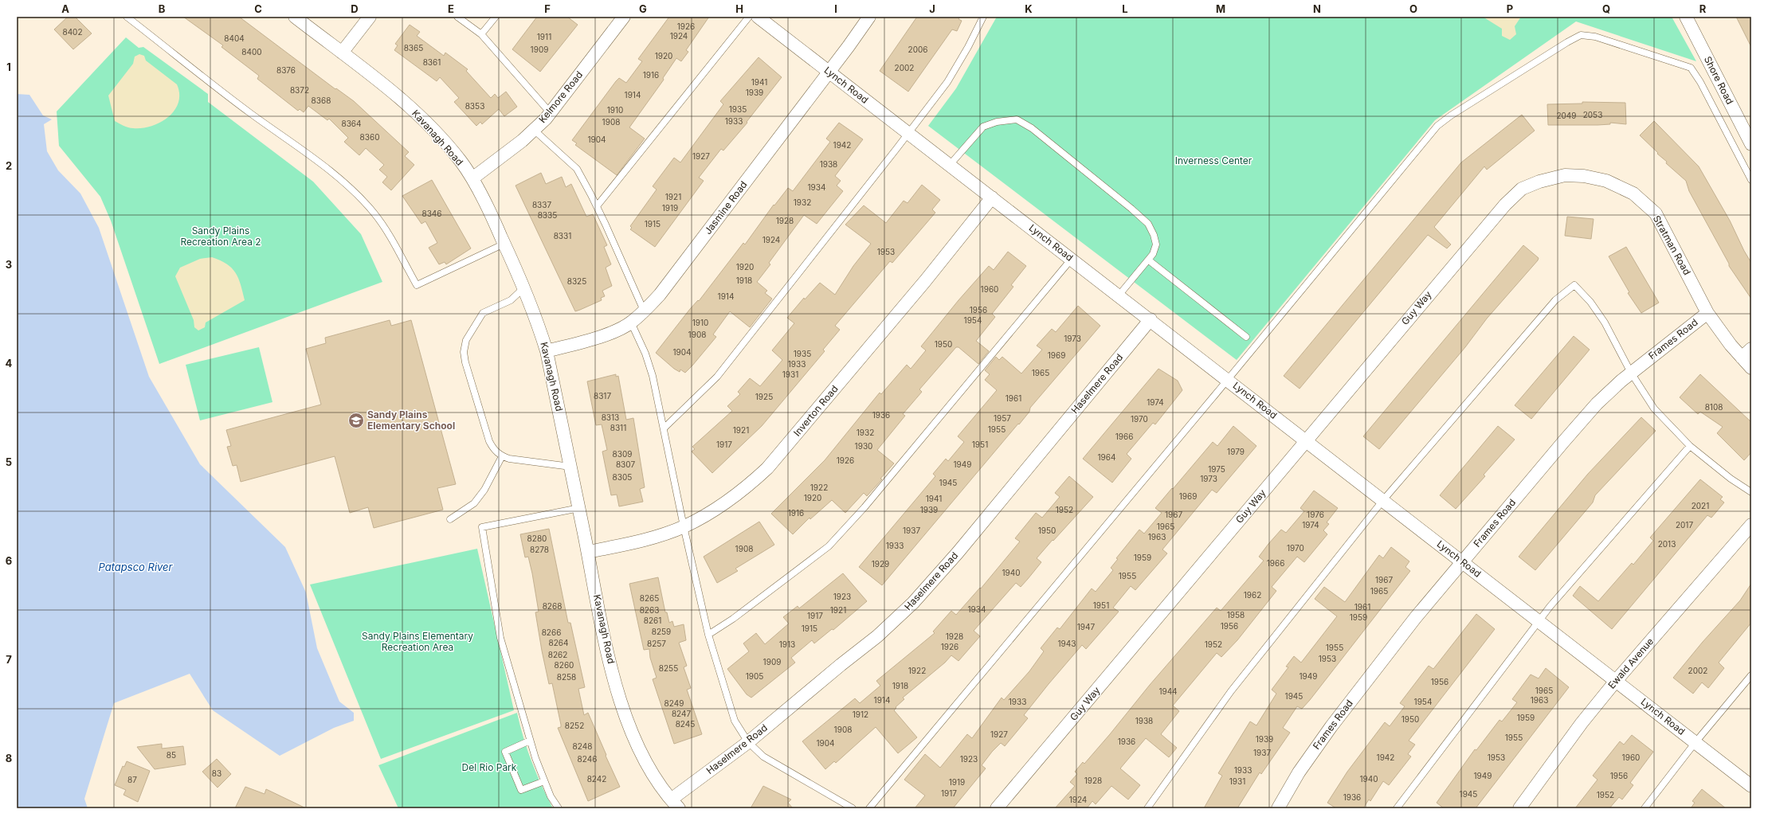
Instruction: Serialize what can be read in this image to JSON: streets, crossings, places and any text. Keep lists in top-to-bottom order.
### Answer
{
  "streets": {
    "street": [
      "Shore Road",
      "Lynch Road",
      "Kelmore Road",
      "Kavanagh Road",
      "Jasmine Road",
      "Stratman Road",
      "Guy Way",
      "Frames Road",
      "Haselmere Road",
      "Inverton Road",
      "Ewald Avenue"
    ]
  },
  "crossings": [
    ["Lynch Road", "Jasmine Road"],
    ["Lynch Road", "Guy Way"],
    ["Lynch Road", "Frames Road"],
    ["Lynch Road", "Haselmere Road"],
    ["Lynch Road", "Inverton Road"],
    ["Lynch Road", "Ewald Avenue"],
    ["Kelmore Road", "Kavanagh Road"],
    ["Kavanagh Road", "Jasmine Road"],
    ["Kavanagh Road", "Haselmere Road"],
    ["Kavanagh Road", "Inverton Road"],
    ["Stratman Road", "Guy Way"],
    ["Stratman Road", "Frames Road"]
  ],
  "water": ["Patapsco River"],
  "parks": [
    "Inverness Center",
    "Sandy Plains Recreation Area 2",
    "Sandy Plains Elementary Recreation Area",
    "Del Rio Park"
  ],
  "places": {
    "school or university": ["Sandy Plains Elementary School"]
  },
  "house_numbers": [
    "1926",
    "8402",
    "1924",
    "1911",
    "8404",
    "8365",
    "1909",
    "2006",
    "8400",
    "1920",
    "8361",
    "2002",
    "8376",
    "1916",
    "1941",
    "8372",
    "1939",
    "1914",
    "8368",
    "8353",
    "1935",
    "1910",
    "2053",
    "2049",
    "1933",
    "1908",
    "8364",
    "8360",
    "1904",
    "1942",
    "1927",
    "1938",
    "1934",
    "1921",
    "1932",
    "8337",
    "1919",
    "8346",
    "8335",
    "1928",
    "1915",
    "8331",
    "1924",
    "1953",
    "1920",
    "1918",
    "8325",
    "1960",
    "1914",
    "1956",
    "1954",
    "1910",
    "1908",
    "1973",
    "1950",
    "1904",
    "1935",
    "1969",
    "1933",
    "1965",
    "1931",
    "8317",
    "1925",
    "1961",
    "1974",
    "8108",
    "1936",
    "8313",
    "1957",
    "1970",
    "8311",
    "1955",
    "1921",
    "1932",
    "1966",
    "1917",
    "1951",
    "1930",
    "1979",
    "8309",
    "1964",
    "1926",
    "8307",
    "1949",
    "1975",
    "8305",
    "1973",
    "1945",
    "1922",
    "1969",
    "1920",
    "1941",
    "2021",
    "1939",
    "1952",
    "1916",
    "1967",
    "1976",
    "1974",
    "2017",
    "1965",
    "1937",
    "1950",
    "1963",
    "8280",
    "2013",
    "1933",
    "1970",
    "1908",
    "8278",
    "1959",
    "1966",
    "1929",
    "1940",
    "1955",
    "1967",
    "1965",
    "1962",
    "1923",
    "8265",
    "1951",
    "8268",
    "1961",
    "1934",
    "8263",
    "1921",
    "1958",
    "1917",
    "1959",
    "8261",
    "1956",
    "1947",
    "1915",
    "8259",
    "8266",
    "1928",
    "8264",
    "8257",
    "1943",
    "1913",
    "1952",
    "1926",
    "1955",
    "8262",
    "1953",
    "1909",
    "8260",
    "8255",
    "1922",
    "2002",
    "1905",
    "1949",
    "8258",
    "1956",
    "1918",
    "1965",
    "1944",
    "1945",
    "1914",
    "1963",
    "1933",
    "1954",
    "8249",
    "8247",
    "1912",
    "1959",
    "1950",
    "1938",
    "8245",
    "8252",
    "1908",
    "1927",
    "1955",
    "1939",
    "1936",
    "1904",
    "8248",
    "1937",
    "85",
    "1942",
    "1953",
    "1960",
    "8246",
    "1923",
    "1933",
    "83",
    "1949",
    "1956",
    "8242",
    "1940",
    "87",
    "1928",
    "1931",
    "1919",
    "1917",
    "1945",
    "1952",
    "1936",
    "1924"
  ],
  "grid": {
    "columns": [
      "A",
      "B",
      "C",
      "D",
      "E",
      "F",
      "G",
      "H",
      "I",
      "J",
      "K",
      "L",
      "M",
      "N",
      "O",
      "P",
      "Q",
      "R"
    ],
    "rows": [
      "1",
      "2",
      "3",
      "4",
      "5",
      "6",
      "7",
      "8"
    ]
  }
}
